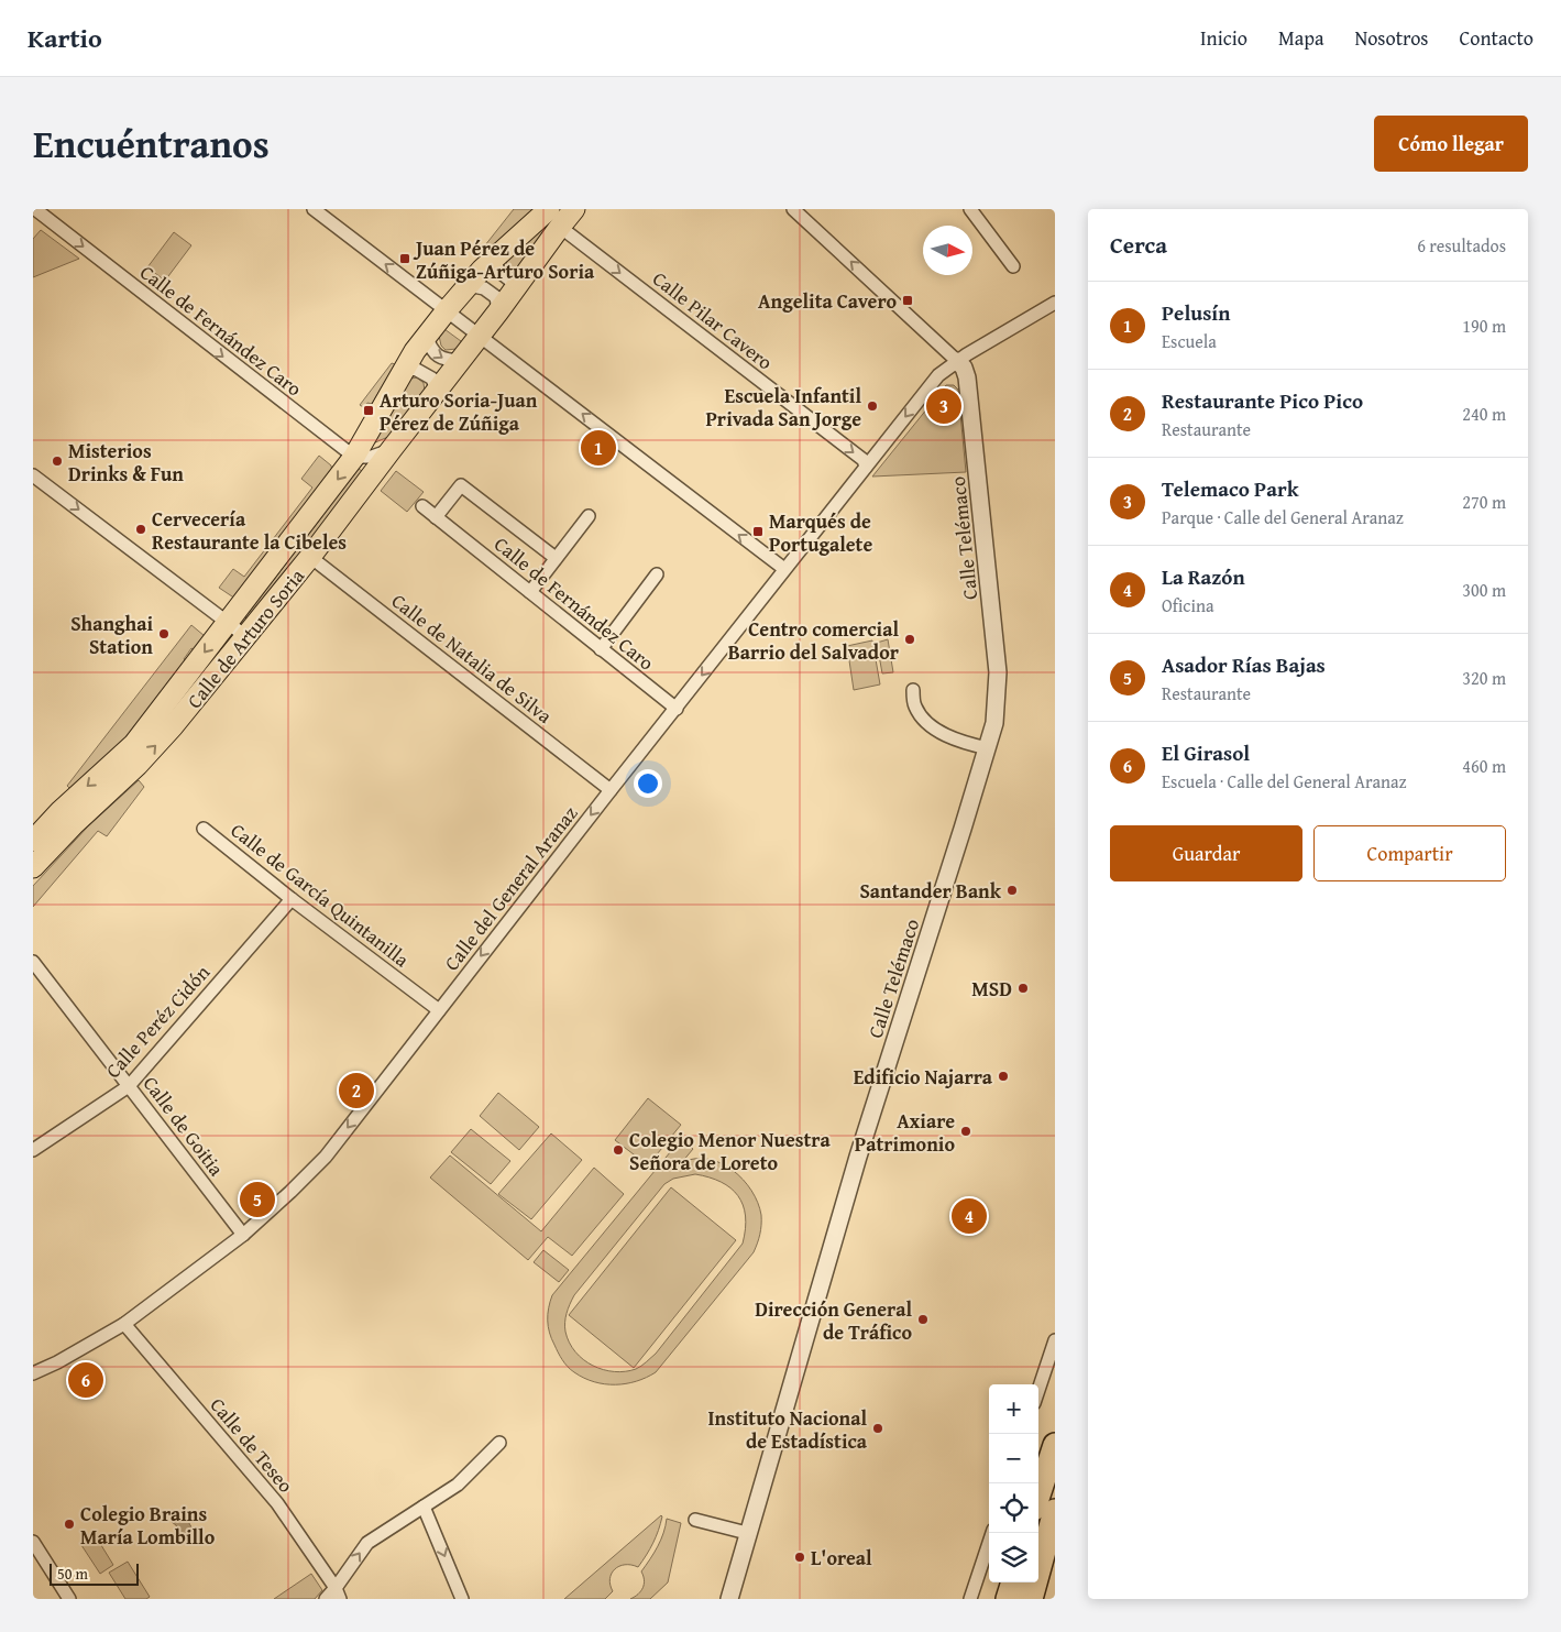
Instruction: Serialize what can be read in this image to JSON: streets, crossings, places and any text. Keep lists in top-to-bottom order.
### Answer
{
  "streets": {
    "main road": ["Calle de Arturo Soria"],
    "street": [
      "Calle Pilar Cavero",
      "Calle de Fernández Caro",
      "Calle Telémaco",
      "Calle de Natalia de Silva",
      "Calle del General Aranaz",
      "Calle de García Quintanilla",
      "Calle Peréz Cidón",
      "Calle de Goitia",
      "Calle de Teseo"
    ]
  },
  "crossings": [
    ["Calle Pilar Cavero", "Calle de Arturo Soria"],
    ["Calle Pilar Cavero", "Calle del General Aranaz"],
    ["Calle de Fernández Caro", "Calle de Arturo Soria"],
    ["Calle de Fernández Caro", "Calle del General Aranaz"],
    ["Calle Telémaco", "Calle del General Aranaz"],
    ["Calle de Arturo Soria", "Calle de Natalia de Silva"],
    ["Calle de Natalia de Silva", "Calle del General Aranaz"],
    ["Calle del General Aranaz", "Calle de García Quintanilla"],
    ["Calle del General Aranaz", "Calle de Goitia"],
    ["Calle del General Aranaz", "Calle de Teseo"],
    ["Calle de García Quintanilla", "Calle Peréz Cidón"],
    ["Calle Peréz Cidón", "Calle de Goitia"]
  ],
  "one_way": ["Calle Pilar Cavero", "Calle de Fernández Caro", "Calle del General Aranaz"],
  "places": {
    "transit": [
      "Juan Pérez de Zúñiga-Arturo Soria",
      "Angelita Cavero",
      "Arturo Soria-Juan Pérez de Zúñiga",
      "Marqués de Portugalete"
    ],
    "other": [
      "Escuela Infantil Privada San Jorge",
      "Misterios Drinks & Fun",
      "Cervecería Restaurante la Cibeles",
      "Shanghai Station",
      "Centro comercial Barrio del Salvador",
      "Santander Bank",
      "MSD",
      "Edificio Najarra",
      "Axiare Patrimonio",
      "Colegio Menor Nuestra Señora de Loreto",
      "Dirección General de Tráfico",
      "Instituto Nacional de Estadística",
      "Colegio Brains María Lombillo",
      "L'oreal"
    ]
  },
  "scale_bar": "50 m",
  "north": "right",
  "page": {
    "header": "Kartio",
    "nav": [
      "Inicio",
      "Mapa",
      "Nosotros",
      "Contacto"
    ],
    "title": "Encuéntranos",
    "buttons": [
      "Cómo llegar",
      ["Guardar", "Compartir"]
    ],
    "heading": ["Cerca", "6 resultados"],
    "list": [
      {
        "mark": "1",
        "name": "Pelusín",
        "note": "Escuela",
        "value": "190 m"
      },
      {
        "mark": "2",
        "name": "Restaurante Pico Pico",
        "note": "Restaurante",
        "value": "240 m"
      },
      {
        "mark": "3",
        "name": "Telemaco Park",
        "note": "Parque · Calle del General Aranaz",
        "value": "270 m"
      },
      {
        "mark": "4",
        "name": "La Razón",
        "note": "Oficina",
        "value": "300 m"
      },
      {
        "mark": "5",
        "name": "Asador Rías Bajas",
        "note": "Restaurante",
        "value": "320 m"
      },
      {
        "mark": "6",
        "name": "El Girasol",
        "note": "Escuela · Calle del General Aranaz",
        "value": "460 m"
      }
    ],
    "pins": [
      "3",
      "1",
      "2",
      "5",
      "4",
      "6"
    ],
    "map_buttons": ["+", "−"],
    "scale": "50 m"
  }
}
